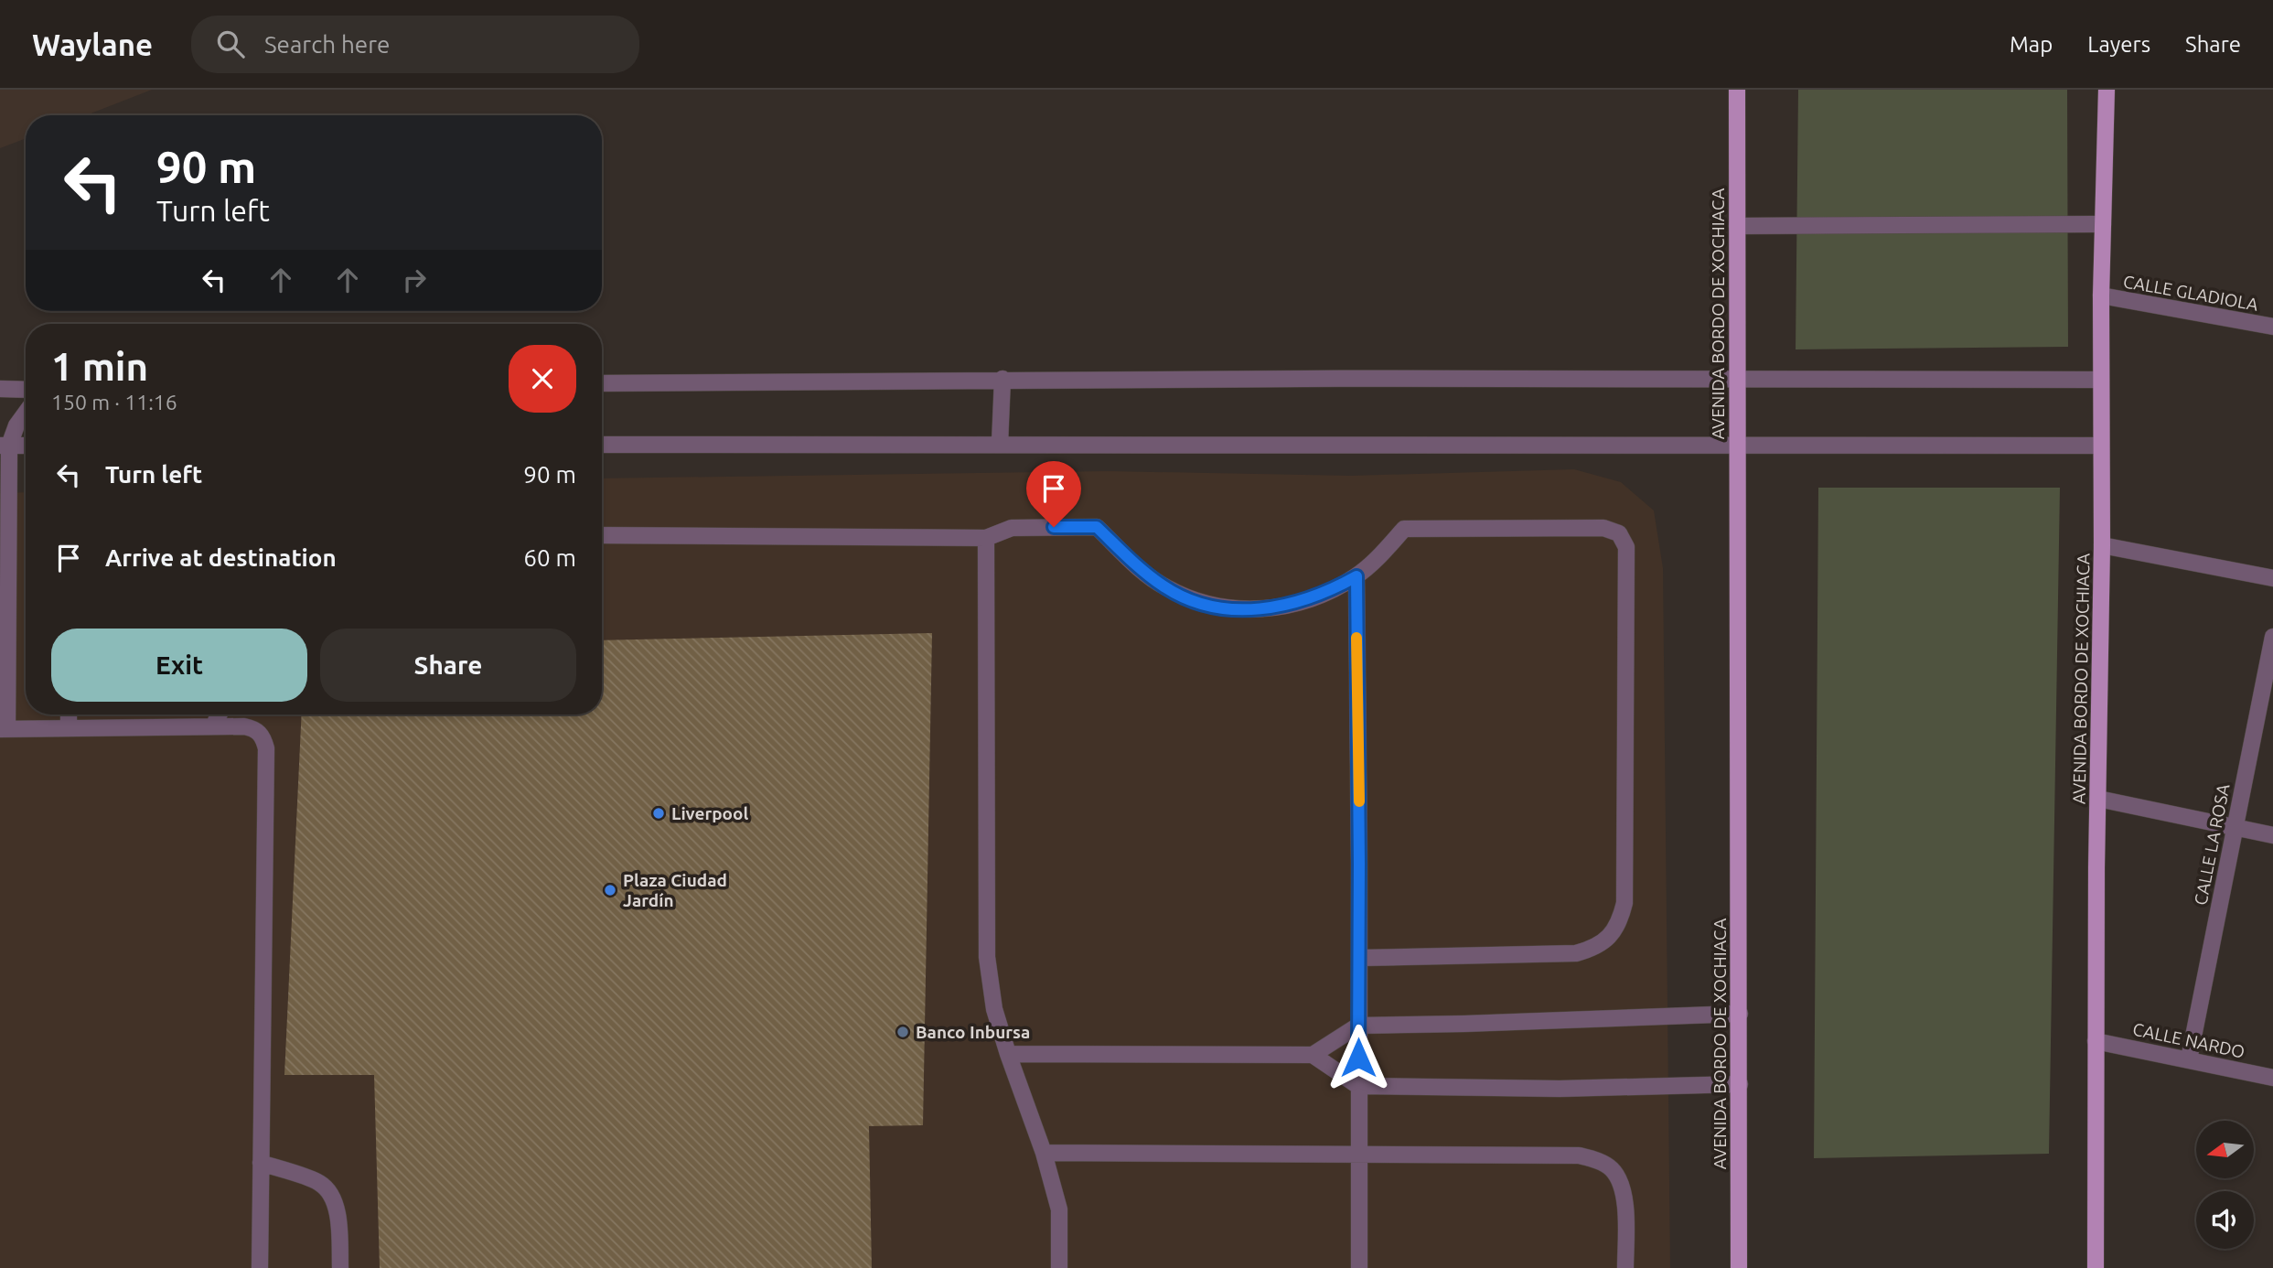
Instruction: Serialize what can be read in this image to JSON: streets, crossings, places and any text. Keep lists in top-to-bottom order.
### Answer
{
  "streets": {
    "main road": ["AVENIDA BORDO DE XOCHIACA"],
    "street": ["CALLE GLADIOLA", "CALLE LA ROSA", "CALLE NARDO"]
  },
  "crossings": [
    ["CALLE GLADIOLA", "AVENIDA BORDO DE XOCHIACA"],
    ["AVENIDA BORDO DE XOCHIACA", "CALLE NARDO"],
    ["CALLE LA ROSA", "CALLE NARDO"]
  ],
  "places": ["Liverpool", "Plaza Ciudad Jardín", "Banco Inbursa"],
  "north": "left",
  "page": {
    "header": "Waylane",
    "search": "Search here",
    "nav": ["Map", "Layers", "Share"],
    "turn": ["90 m", "Turn left"],
    "heading": ["1 min", "150 m · 11:16"],
    "list": [
      {
        "name": "Turn left",
        "value": "90 m"
      },
      {
        "name": "Arrive at destination",
        "value": "60 m"
      }
    ],
    "buttons": ["Exit", "Share"]
  }
}
